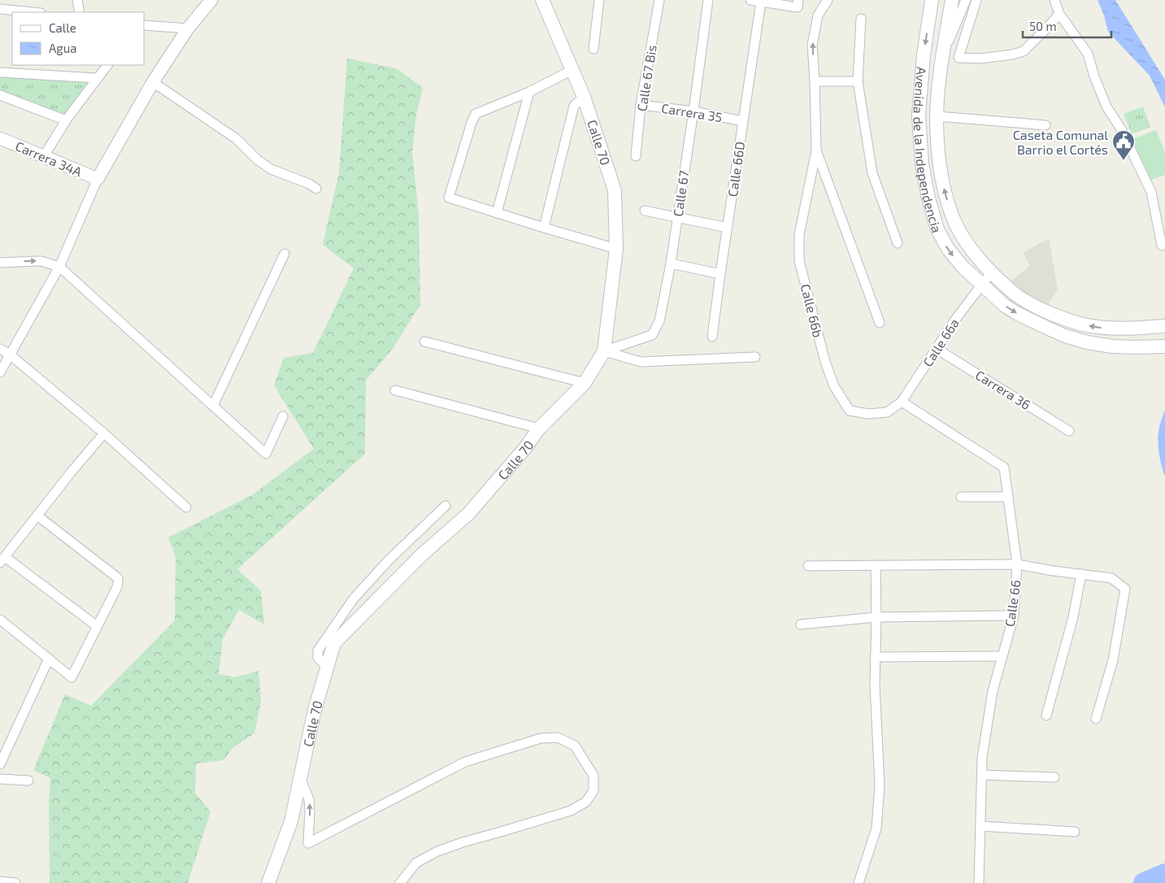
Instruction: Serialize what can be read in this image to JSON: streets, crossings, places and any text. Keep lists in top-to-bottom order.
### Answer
{
  "streets": {
    "main road": ["Calle 70", "Avenida de la Independencia"],
    "street": [
      "Calle 67 Bis",
      "Carrera 35",
      "Carrera 34A",
      "Calle 66D",
      "Calle 67",
      "Calle 66b",
      "Calle 66a",
      "Carrera 36",
      "Calle 66"
    ]
  },
  "crossings": [
    ["Calle 67 Bis", "Carrera 35"],
    ["Carrera 35", "Calle 66D"],
    ["Carrera 35", "Calle 67"],
    ["Calle 70", "Calle 67"],
    ["Avenida de la Independencia", "Calle 66a"],
    ["Calle 66b", "Calle 66a"],
    ["Calle 66b", "Calle 66"],
    ["Calle 66a", "Carrera 36"],
    ["Calle 66a", "Calle 66"]
  ],
  "places": {
    "public building": ["Caseta Comunal Barrio el Cortés"]
  },
  "legend": ["Calle", "Agua"],
  "scale_bar": "50 m"
}
